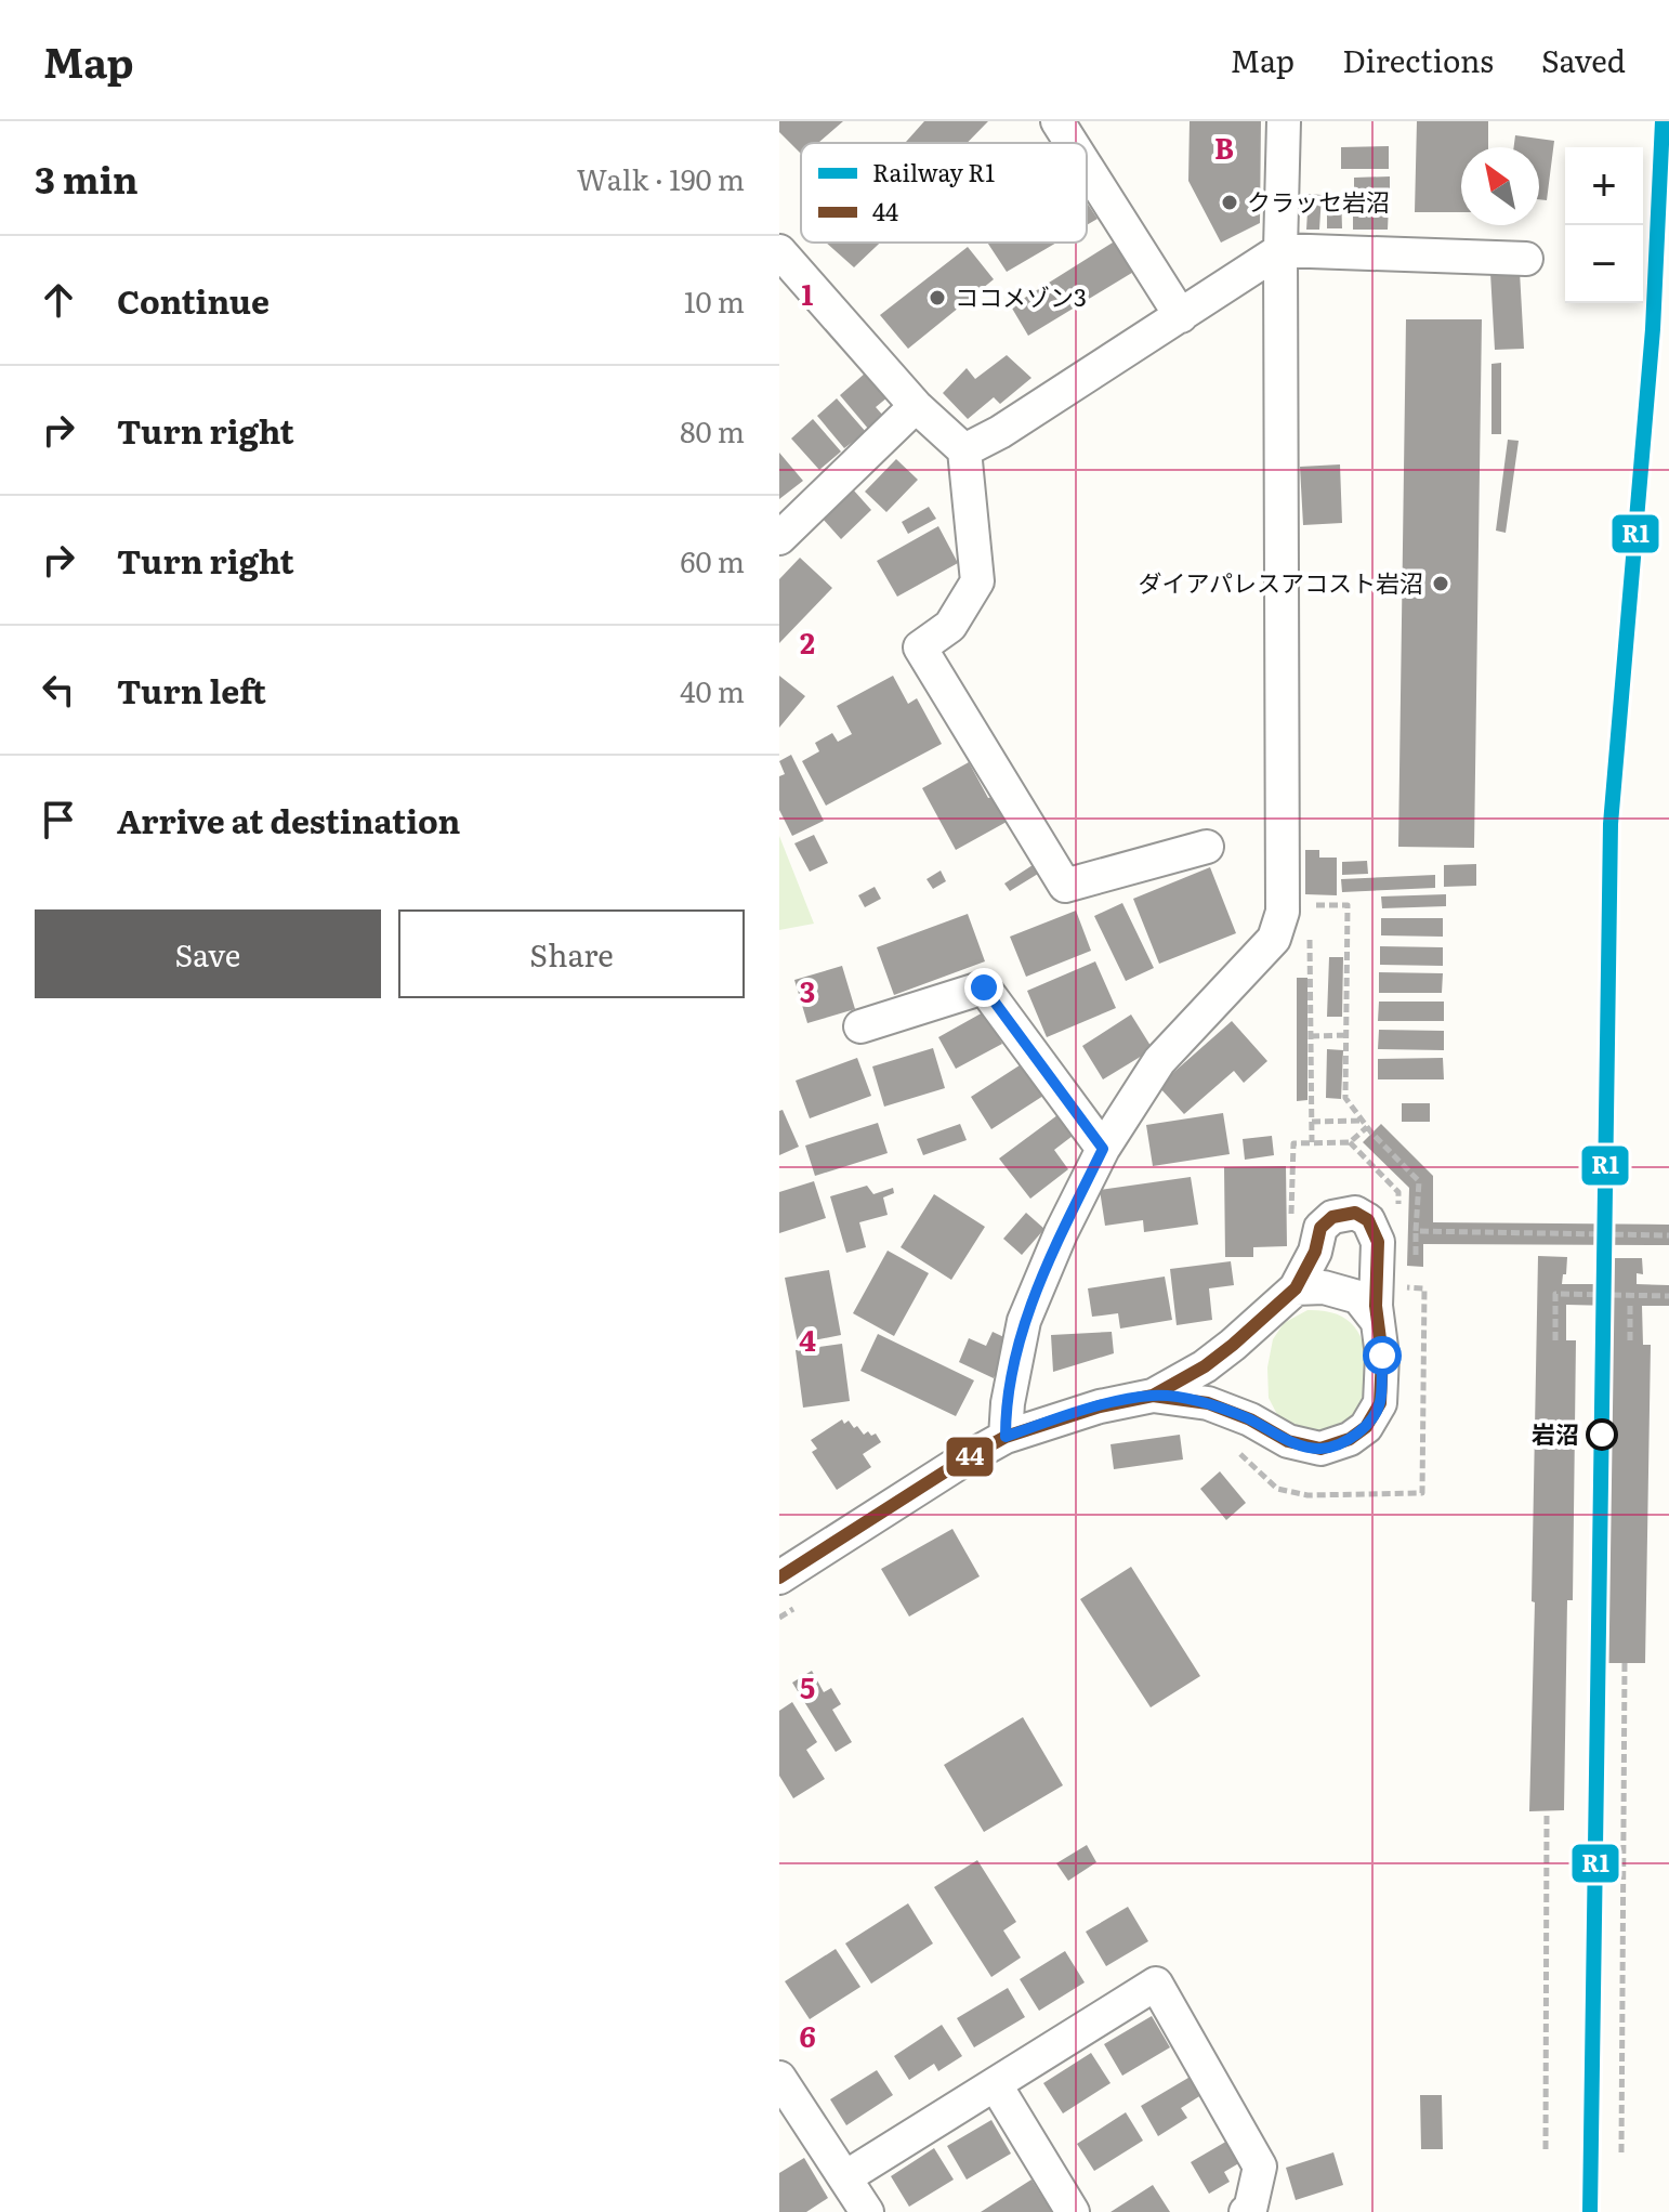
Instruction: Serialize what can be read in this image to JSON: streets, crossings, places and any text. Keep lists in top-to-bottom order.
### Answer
{
  "places": [
    "クラッセ岩沼",
    "ココメゾン3",
    "ダイアパレスアコスト岩沼",
    "岩沼"
  ],
  "lines": ["rail line R1", "transit line 44"],
  "legend": ["Railway R1", "44"],
  "north": "top left",
  "page": {
    "header": "Map",
    "nav": ["Map", "Directions", "Saved"],
    "heading": ["3 min", "Walk · 190 m"],
    "map_buttons": ["+", "−"],
    "list": [
      ["Continue", "10 m"],
      ["Turn right", "80 m"],
      ["Turn right", "60 m"],
      ["Turn left", "40 m"],
      "Arrive at destination"
    ],
    "buttons": ["Save", "Share"]
  },
  "grid": {
    "columns": ["B"],
    "rows": [
      "1",
      "2",
      "3",
      "4",
      "5",
      "6"
    ]
  }
}
